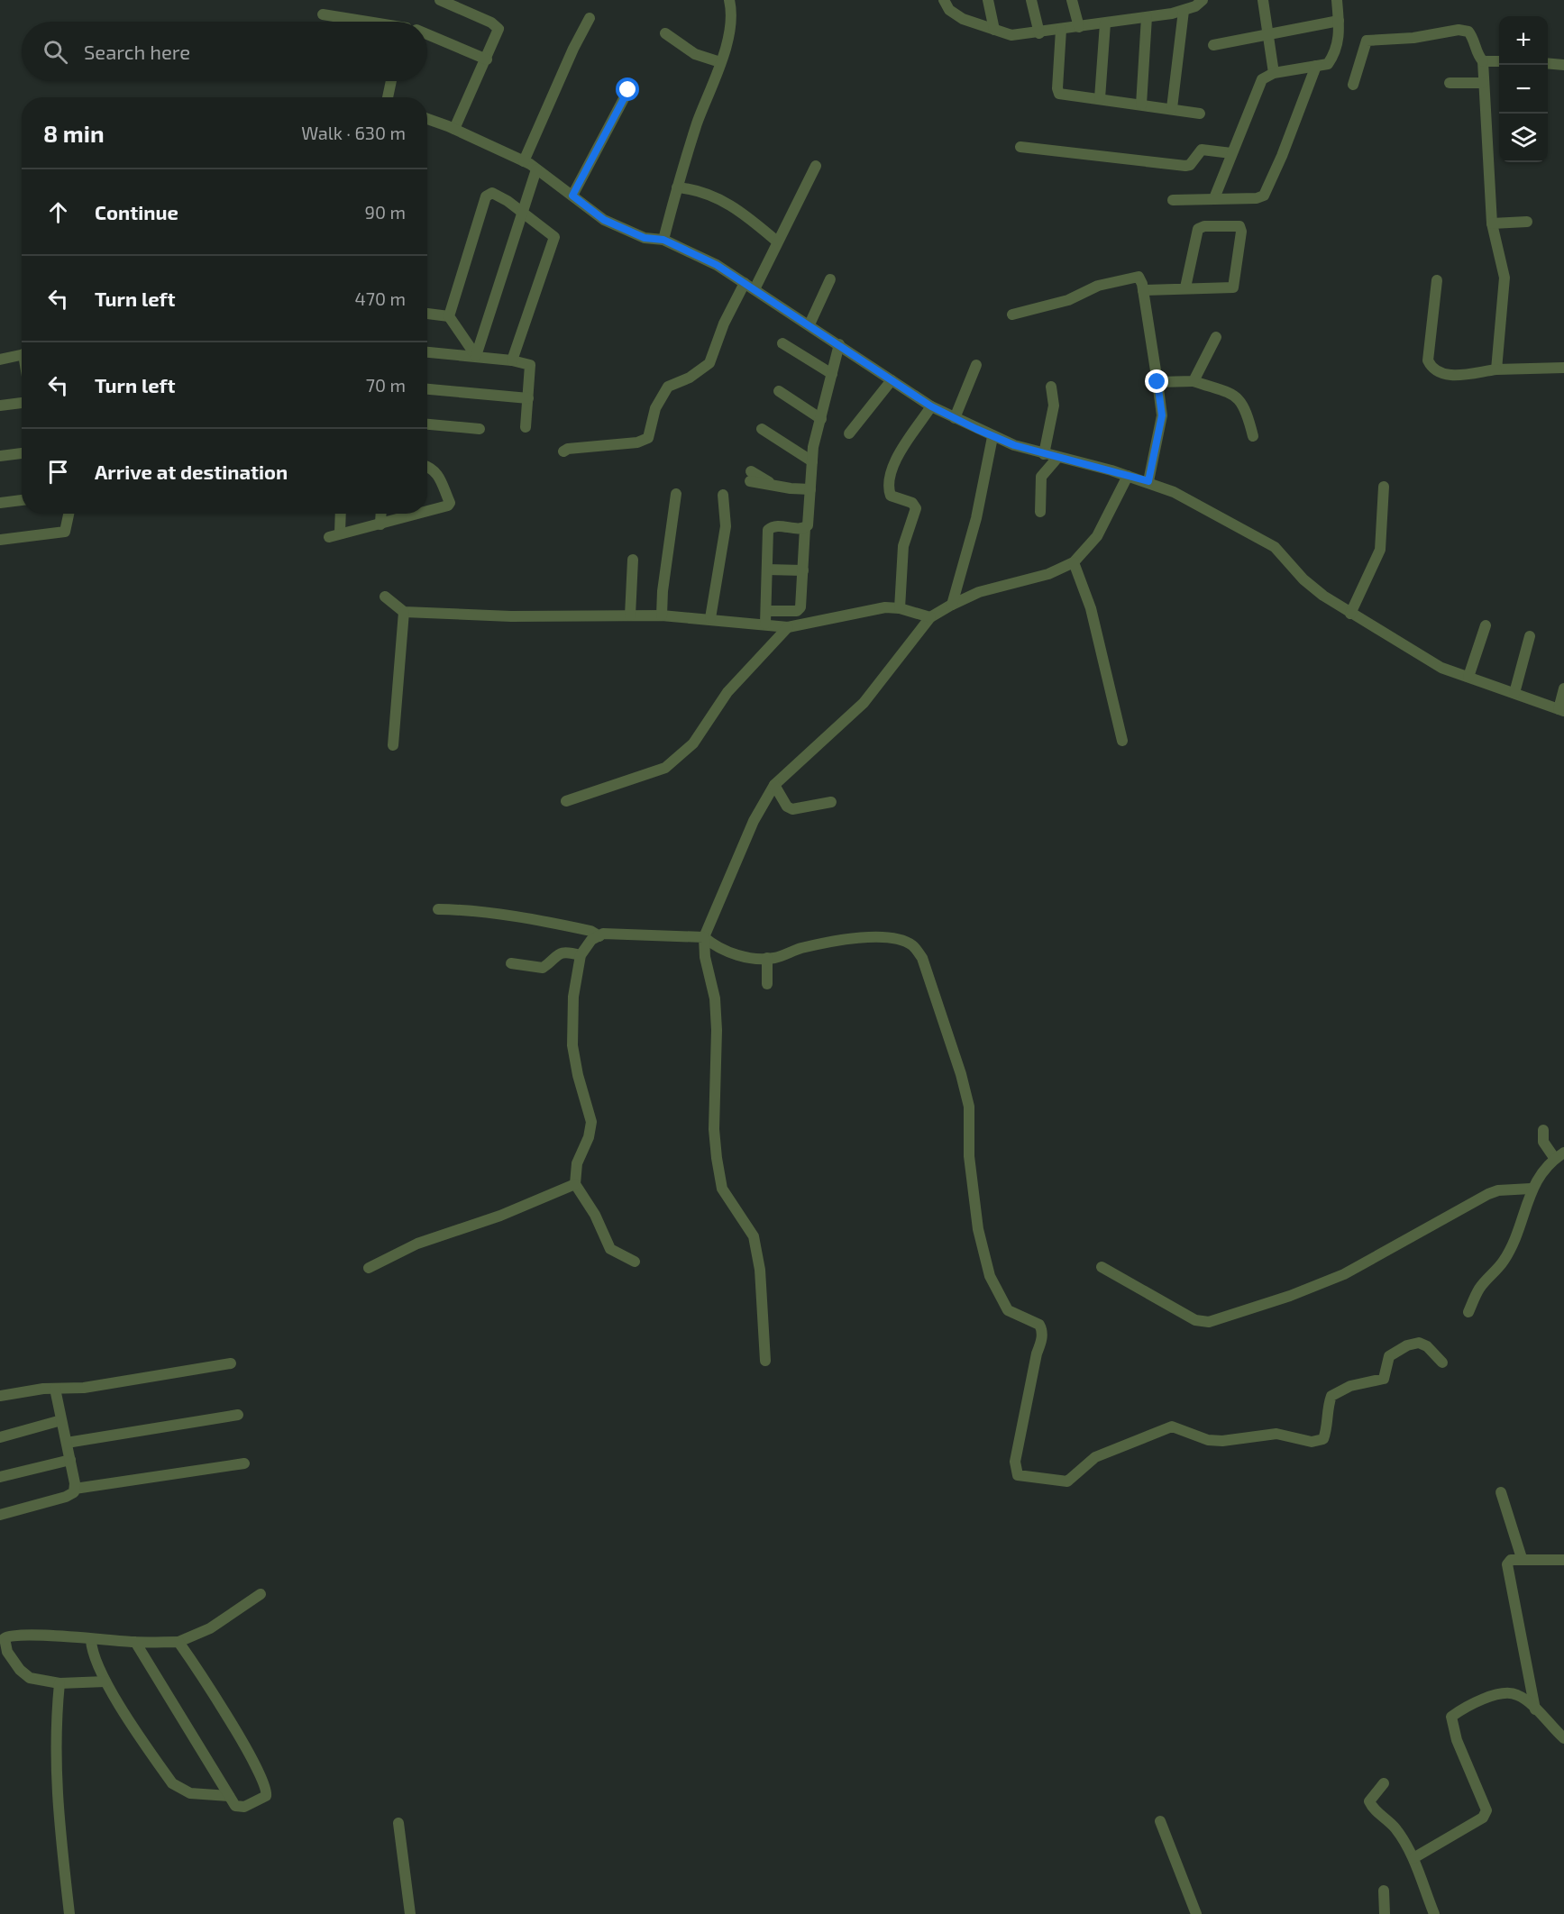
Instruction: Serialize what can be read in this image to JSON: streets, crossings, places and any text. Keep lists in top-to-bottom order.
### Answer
{
  "page": {
    "map_buttons": ["+", "−"],
    "search": "Search here",
    "heading": ["8 min", "Walk · 630 m"],
    "list": [
      ["Continue", "90 m"],
      ["Turn left", "470 m"],
      ["Turn left", "70 m"],
      "Arrive at destination"
    ]
  }
}
